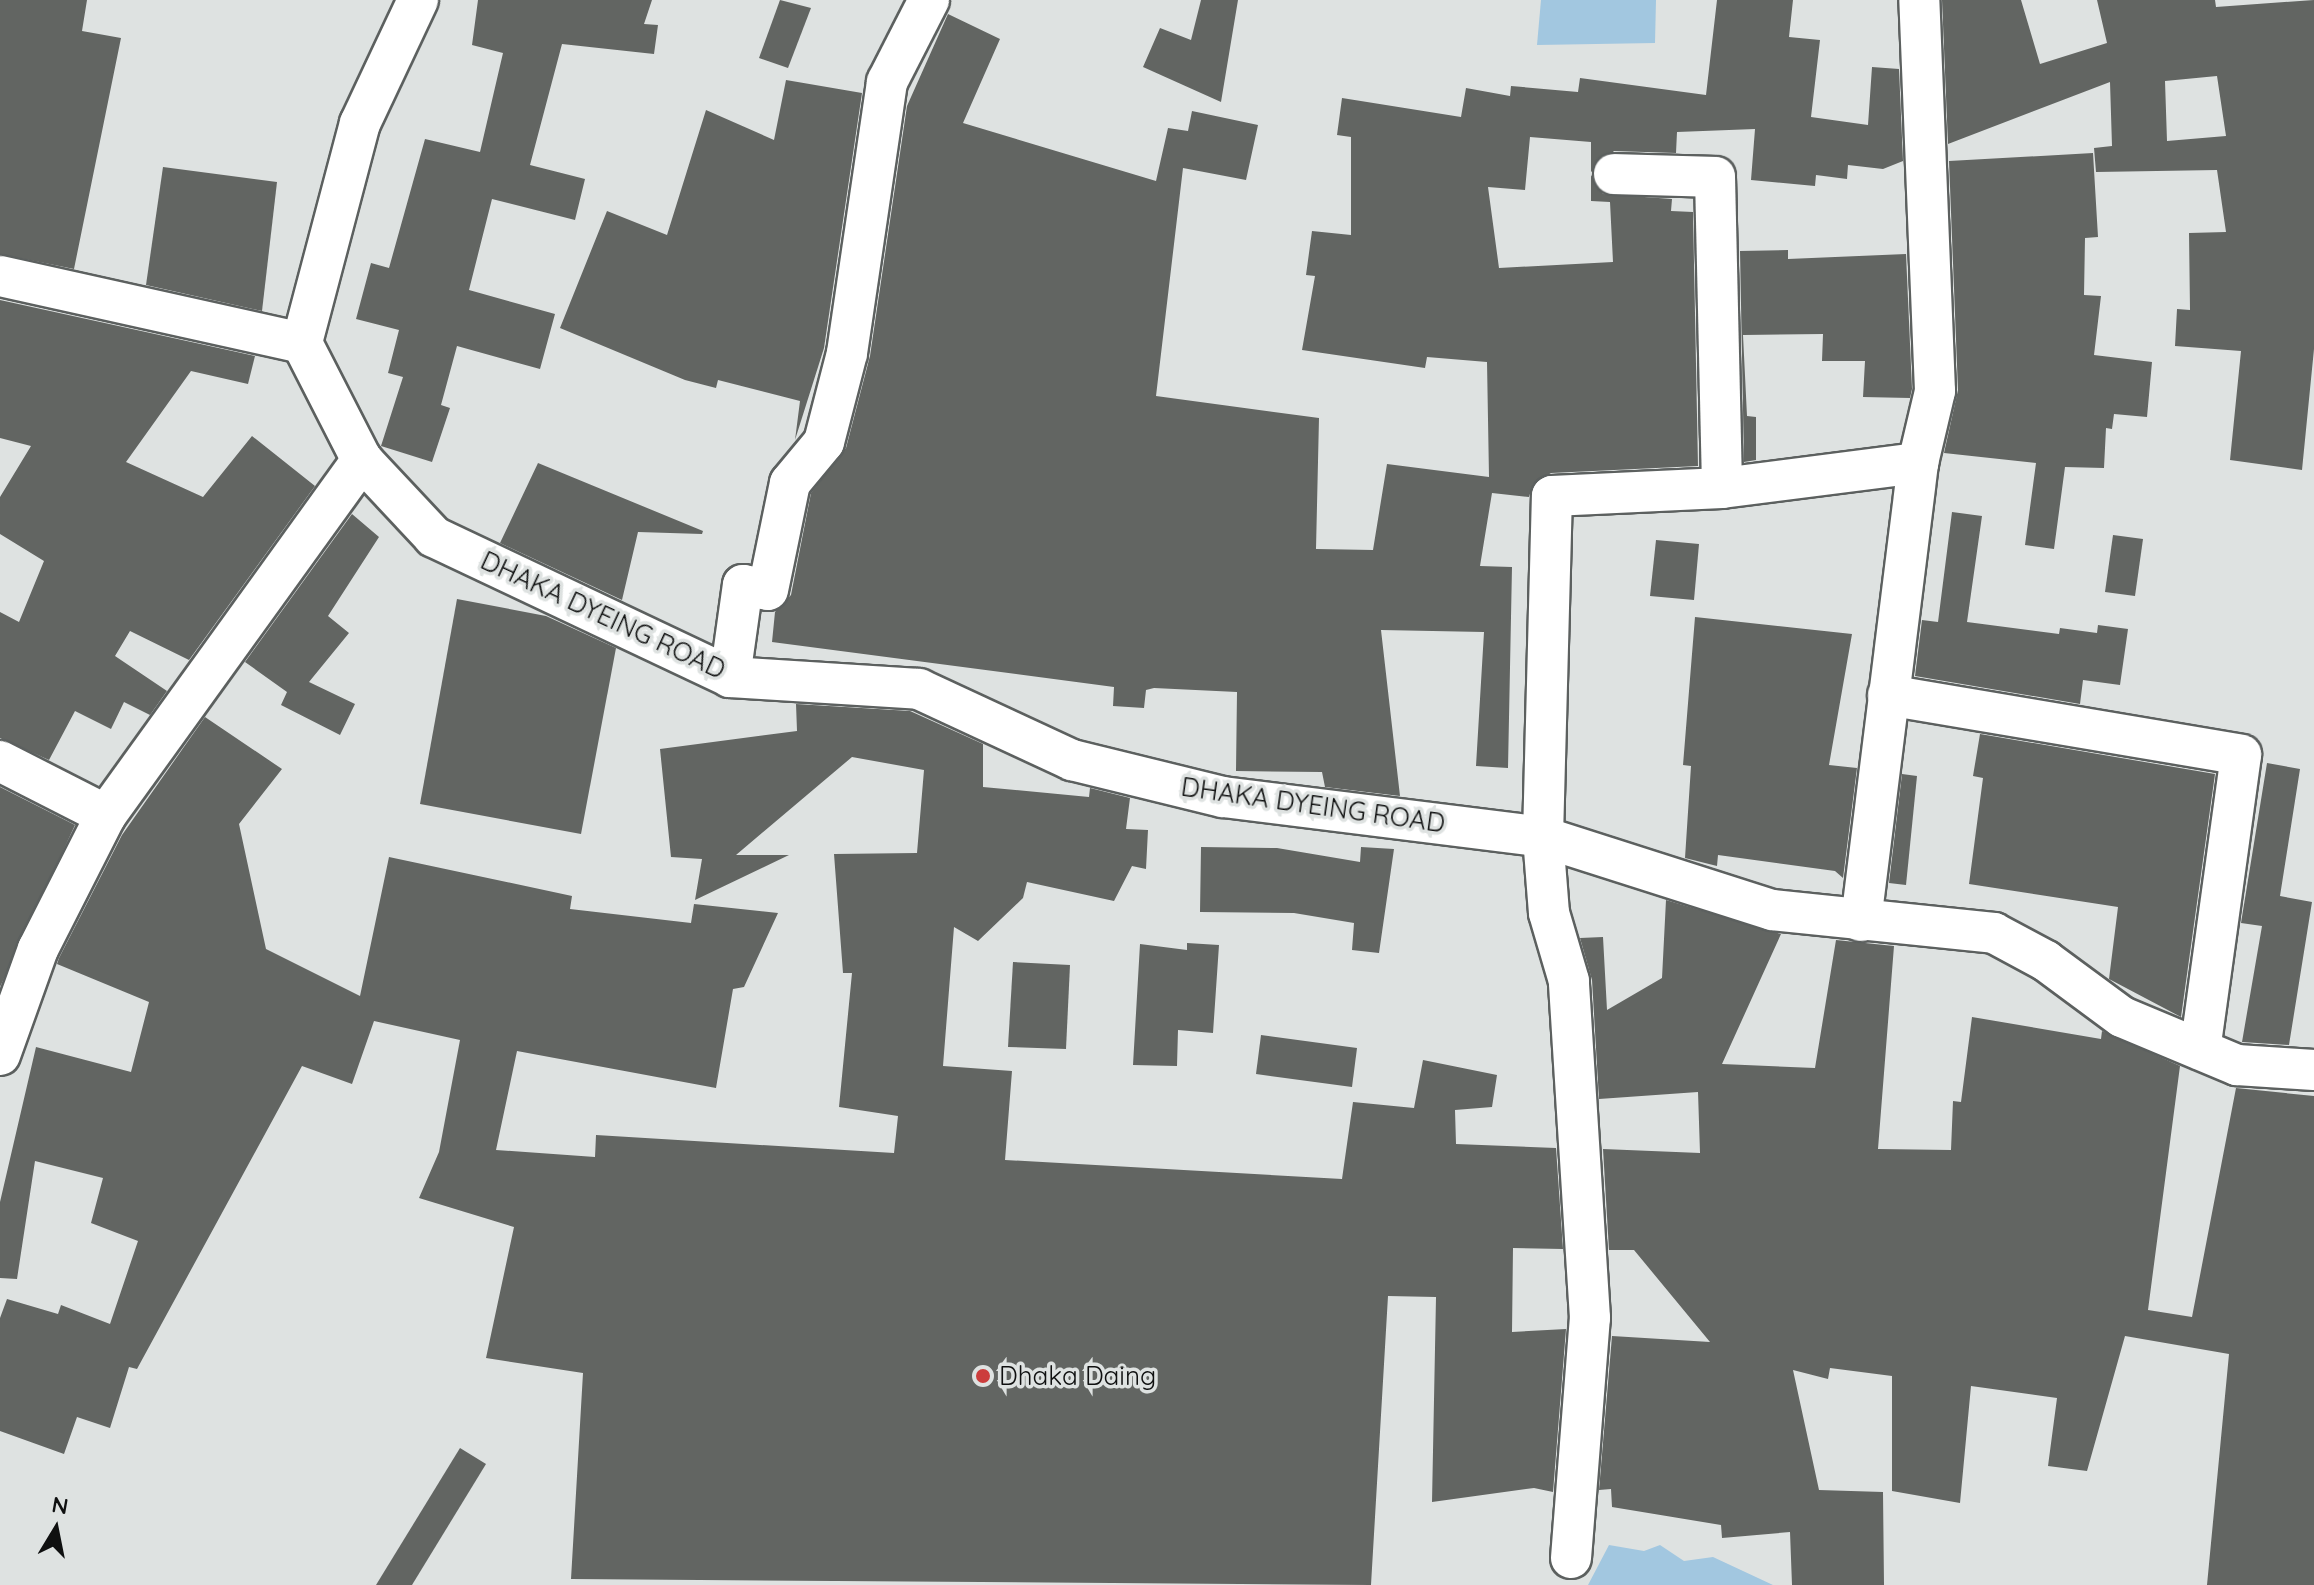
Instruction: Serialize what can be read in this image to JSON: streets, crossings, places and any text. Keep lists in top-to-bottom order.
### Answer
{
  "streets": {
    "street": ["DHAKA DYEING ROAD"]
  },
  "places": ["Dhaka Daing"],
  "north": "top"
}
